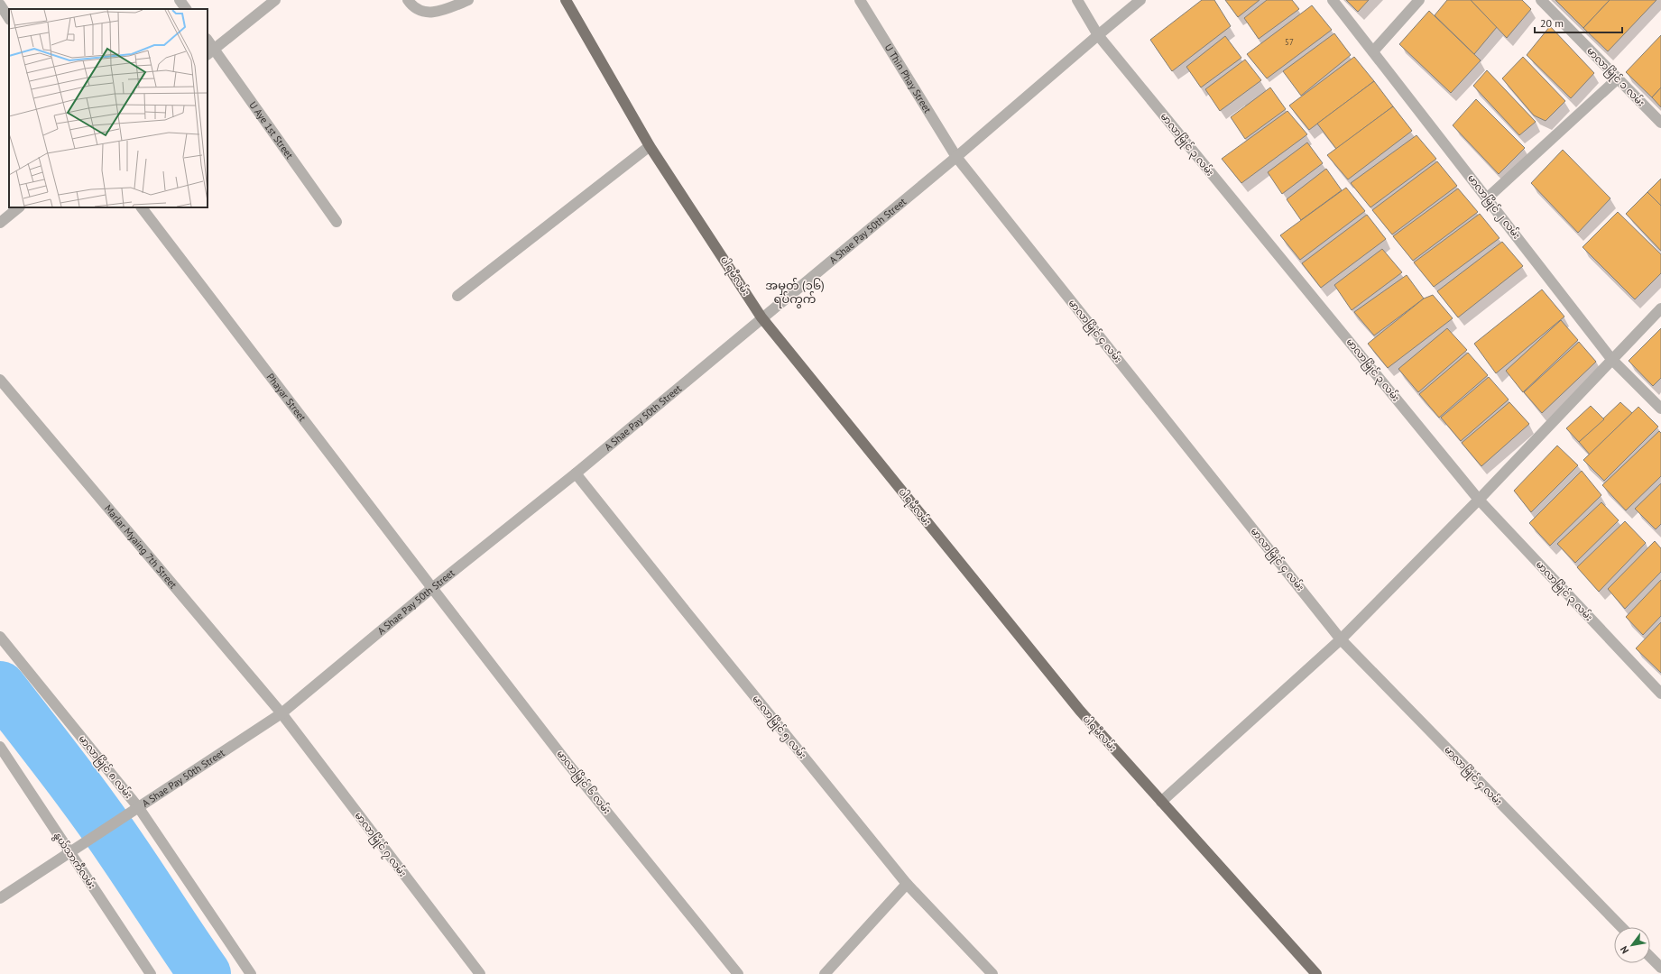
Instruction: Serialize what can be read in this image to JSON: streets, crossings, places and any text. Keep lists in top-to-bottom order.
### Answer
{
  "streets": {
    "main road": ["ပါရမီလမ်း"],
    "street": [
      "မာလာမြိုင် ၁ လမ်း",
      "U Thin Phay Street",
      "U Aye 1st Street",
      "မာလာမြိုင် ၃ လမ်း",
      "မာလာမြိုင် ၂ လမ်း",
      "A Shae Pay 50th Street",
      "မာလာမြိုင် ၄ လမ်း",
      "Phayar Street",
      "Marlar Myaing 7th Street",
      "မာလာမြိုင် ၅ လမ်း",
      "မာလာမြိုင် ၈ လမ်း",
      "မာလာမြိုင် ၆ လမ်း",
      "မာလာမြိုင် ၇ လမ်း",
      "နွယ်သာကီလမ်း"
    ]
  },
  "crossings": [
    ["U Thin Phay Street", "A Shae Pay 50th Street"],
    ["U Thin Phay Street", "မာလာမြိုင် ၄ လမ်း"],
    ["မာလာမြိုင် ၃ လမ်း", "A Shae Pay 50th Street"],
    ["A Shae Pay 50th Street", "ပါရမီလမ်း"],
    ["A Shae Pay 50th Street", "မာလာမြိုင် ၄ လမ်း"],
    ["A Shae Pay 50th Street", "Phayar Street"],
    ["A Shae Pay 50th Street", "Marlar Myaing 7th Street"],
    ["A Shae Pay 50th Street", "မာလာမြိုင် ၅ လမ်း"],
    ["A Shae Pay 50th Street", "မာလာမြိုင် ၈ လမ်း"],
    ["A Shae Pay 50th Street", "မာလာမြိုင် ၆ လမ်း"],
    ["A Shae Pay 50th Street", "မာလာမြိုင် ၇ လမ်း"],
    ["A Shae Pay 50th Street", "နွယ်သာကီလမ်း"],
    ["Phayar Street", "မာလာမြိုင် ၆ လမ်း"],
    ["Marlar Myaing 7th Street", "မာလာမြိုင် ၇ လမ်း"]
  ],
  "districts": ["အမှတ် (၁၆) ရပ်ကွက်"],
  "house_numbers": ["57"],
  "scale_bar": "20 m",
  "north": "bottom left"
}
